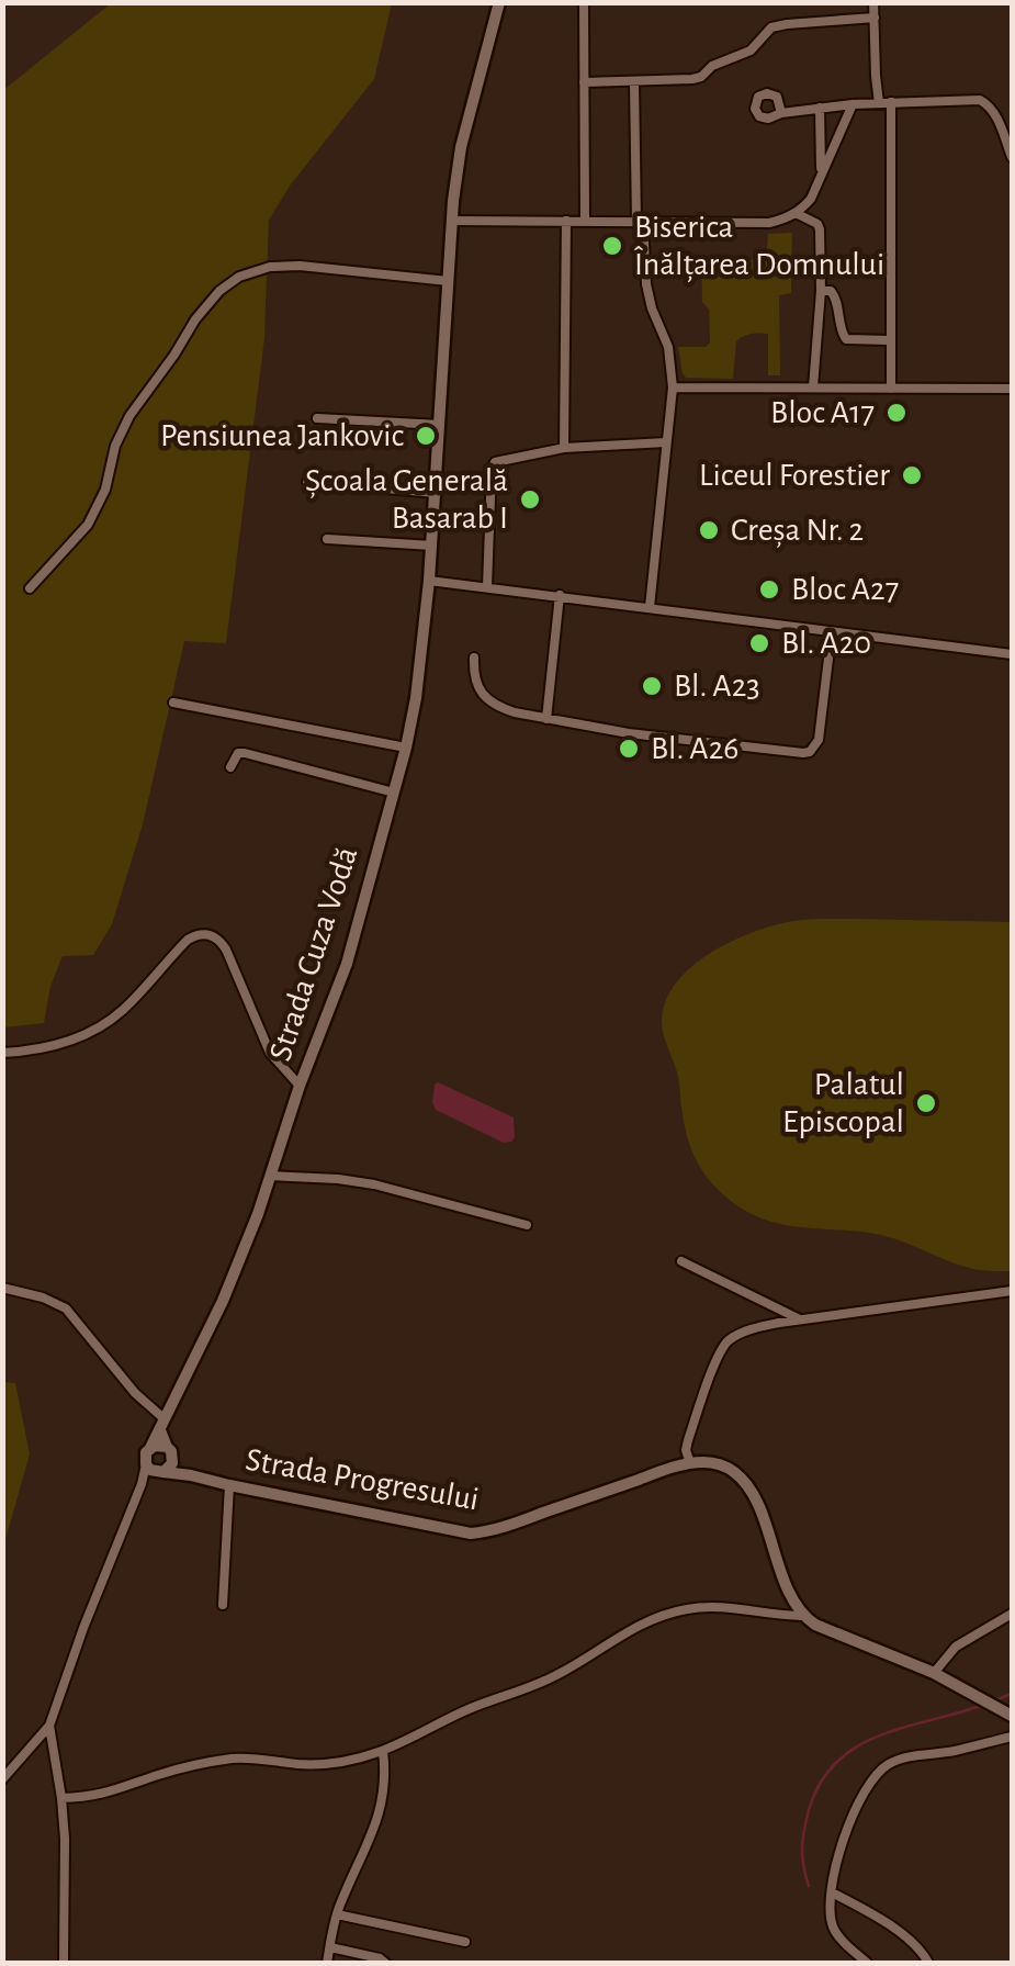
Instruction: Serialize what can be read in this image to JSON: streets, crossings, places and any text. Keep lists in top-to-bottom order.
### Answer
{
  "streets": {
    "street": ["Strada Cuza Vodă", "Strada Progresului"]
  },
  "places": [
    "Biserica Înălțarea Domnului",
    "Bloc A17",
    "Pensiunea Jankovic",
    "Liceul Forestier",
    "Școala Generală Basarab I",
    "Creșa Nr. 2",
    "Bloc A27",
    "Bl. A20",
    "Bl. A23",
    "Bl. A26",
    "Palatul Episcopal"
  ]
}
